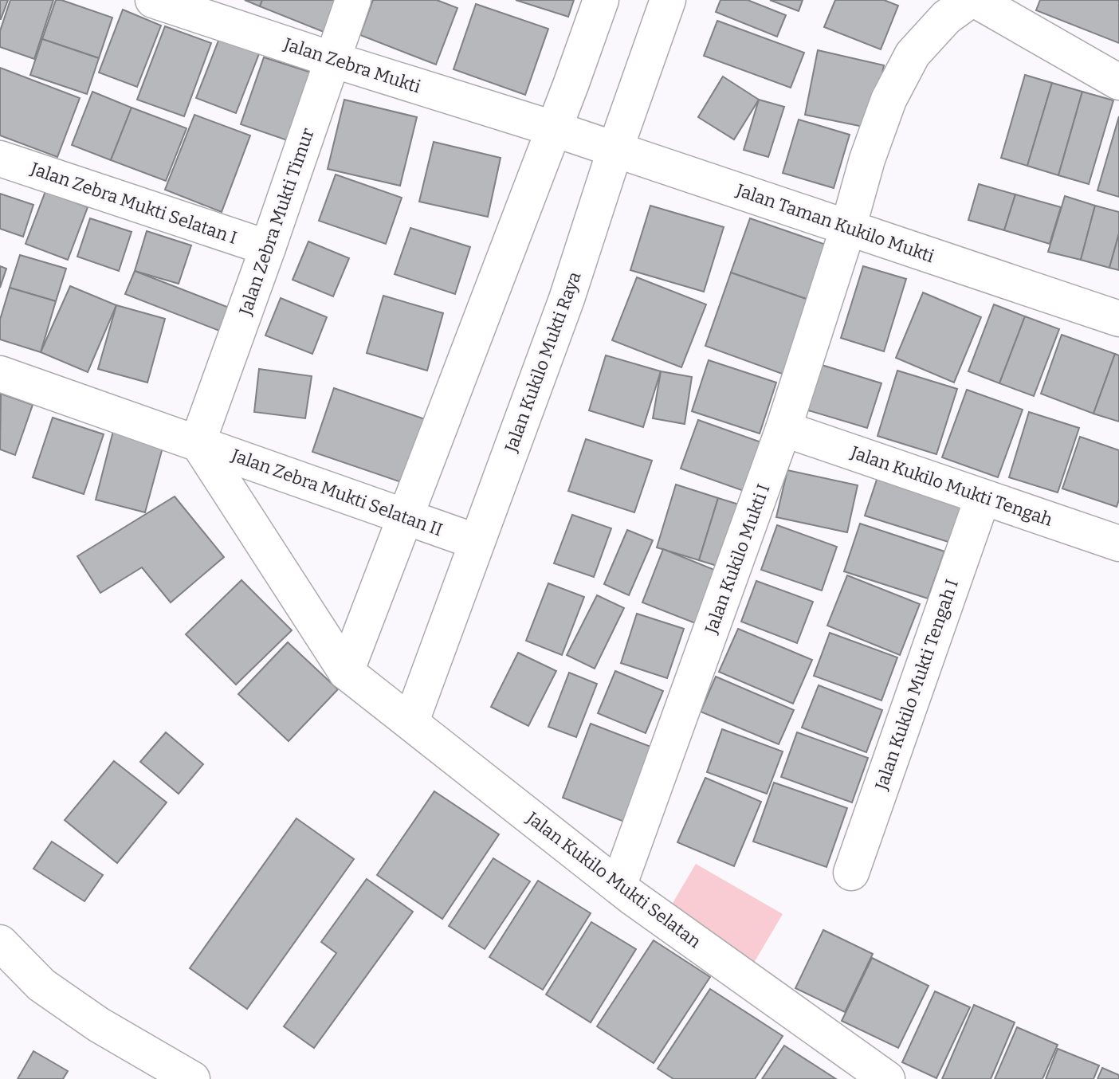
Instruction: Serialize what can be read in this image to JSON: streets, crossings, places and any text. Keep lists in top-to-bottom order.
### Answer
{
  "streets": {
    "street": [
      "Jalan Zebra Mukti",
      "Jalan Zebra Mukti Selatan I",
      "Jalan Zebra Mukti Timur",
      "Jalan Taman Kukilo Mukti",
      "Jalan Kukilo Mukti Raya",
      "Jalan Kukilo Mukti Tengah",
      "Jalan Zebra Mukti Selatan II",
      "Jalan Kukilo Mukti I",
      "Jalan Kukilo Mukti Tengah I",
      "Jalan Kukilo Mukti Selatan"
    ]
  },
  "crossings": [
    ["Jalan Zebra Mukti", "Jalan Zebra Mukti Timur"],
    ["Jalan Zebra Mukti", "Jalan Taman Kukilo Mukti"],
    ["Jalan Zebra Mukti Selatan I", "Jalan Zebra Mukti Timur"],
    ["Jalan Zebra Mukti Timur", "Jalan Zebra Mukti Selatan II"],
    ["Jalan Taman Kukilo Mukti", "Jalan Kukilo Mukti Raya"],
    ["Jalan Taman Kukilo Mukti", "Jalan Kukilo Mukti I"],
    ["Jalan Kukilo Mukti Raya", "Jalan Zebra Mukti Selatan II"],
    ["Jalan Kukilo Mukti Raya", "Jalan Kukilo Mukti Selatan"],
    ["Jalan Kukilo Mukti Tengah", "Jalan Kukilo Mukti I"],
    ["Jalan Kukilo Mukti Tengah", "Jalan Kukilo Mukti Tengah I"],
    ["Jalan Zebra Mukti Selatan II", "Jalan Kukilo Mukti Selatan"],
    ["Jalan Kukilo Mukti I", "Jalan Kukilo Mukti Selatan"]
  ]
}
